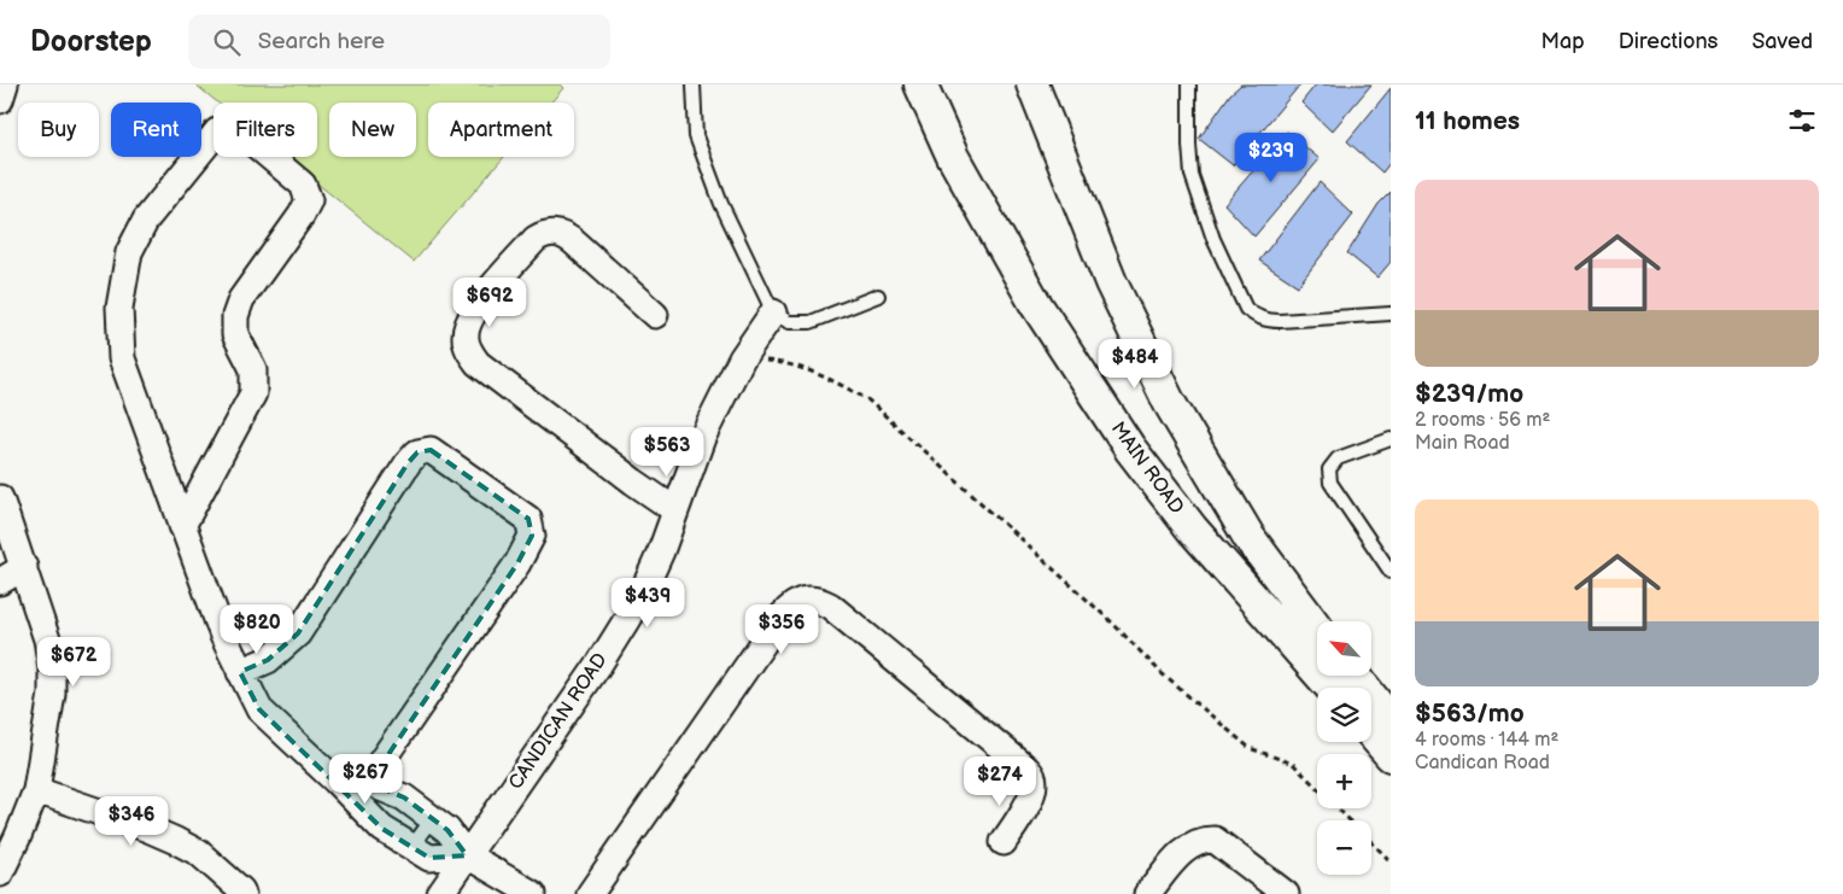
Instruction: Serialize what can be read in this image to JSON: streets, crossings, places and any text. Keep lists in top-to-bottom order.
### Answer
{
  "streets": {
    "street": ["MAIN ROAD", "CANDICAN ROAD"]
  },
  "north": "top left",
  "page": {
    "header": "Doorstep",
    "search": "Search here",
    "nav": ["Map", "Directions", "Saved"],
    "heading": "11 homes",
    "chip": [
      "Buy",
      "Rent",
      "Filters",
      "New",
      "Apartment"
    ],
    "price": [
      "$239",
      "$692",
      "$484",
      "$563",
      "$439",
      "$820",
      "$356",
      "$672",
      "$267",
      "$274",
      "$346"
    ],
    "list": [
      {
        "name": "$239/mo",
        "note": "2 rooms · 56 m² · Main Road"
      },
      {
        "name": "$563/mo",
        "note": "4 rooms · 144 m² · Candican Road"
      }
    ],
    "map_buttons": ["+", "−"]
  }
}
